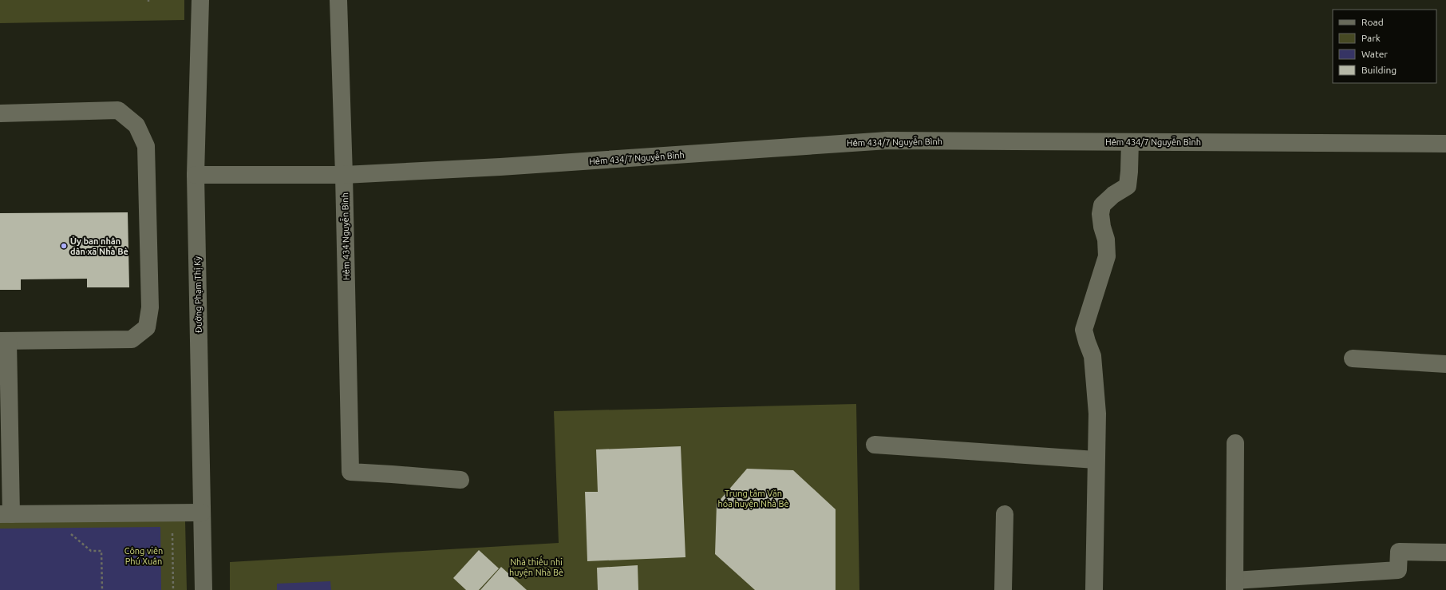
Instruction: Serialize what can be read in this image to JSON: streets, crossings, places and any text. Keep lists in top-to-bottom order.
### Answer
{
  "streets": {
    "street": ["Hẻm 434/7 Nguyễn Bình", "Hẻm 434 Nguyễn Bình", "Đường Phạm Thị Kỳ"]
  },
  "crossings": [
    ["Hẻm 434/7 Nguyễn Bình", "Hẻm 434 Nguyễn Bình"],
    ["Hẻm 434/7 Nguyễn Bình", "Đường Phạm Thị Kỳ"]
  ],
  "parks": ["Trung tâm Văn hóa huyện Nhà Bè", "Công viên Phú Xuân", "Nhà thiếu nhi huyện Nhà Bè"],
  "places": ["Ủy ban nhân dân xã Nhà Bè"],
  "legend": [
    "Road",
    "Park",
    "Water",
    "Building"
  ]
}
